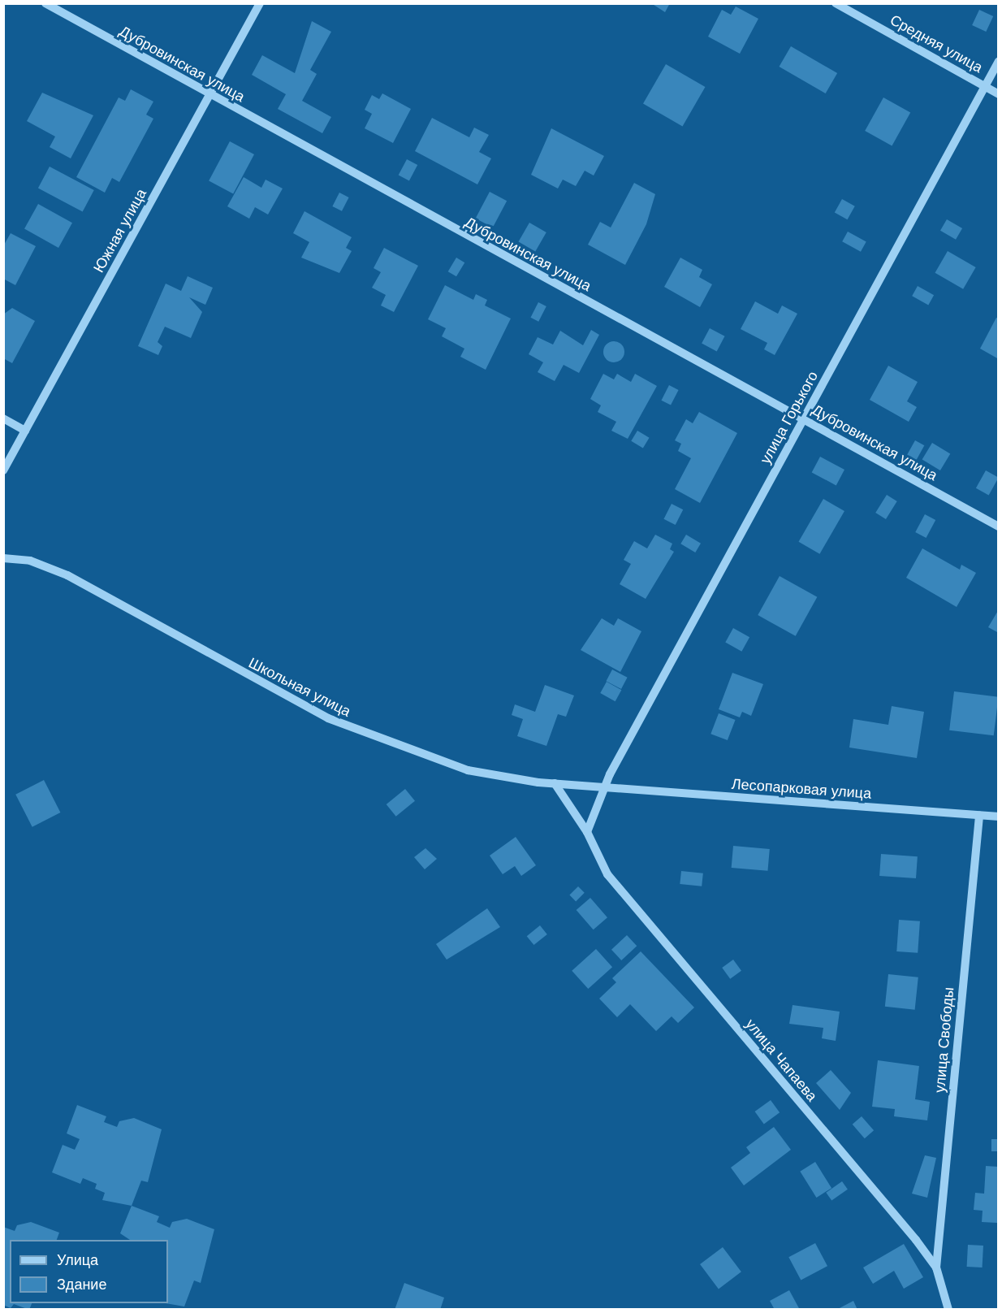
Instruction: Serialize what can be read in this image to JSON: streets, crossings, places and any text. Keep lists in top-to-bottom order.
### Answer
{
  "streets": {
    "street": [
      "Средняя улица",
      "Дубровинская улица",
      "Южная улица",
      "улица Горького",
      "Школьная улица",
      "Лесопарковая улица",
      "улица Свободы",
      "улица Чапаева"
    ]
  },
  "crossings": [
    ["Средняя улица", "улица Горького"],
    ["Дубровинская улица", "Южная улица"],
    ["Дубровинская улица", "улица Горького"],
    ["улица Горького", "Школьная улица"],
    ["улица Горького", "Лесопарковая улица"],
    ["Школьная улица", "Лесопарковая улица"],
    ["Школьная улица", "улица Чапаева"],
    ["Лесопарковая улица", "улица Свободы"],
    ["улица Свободы", "улица Чапаева"]
  ],
  "legend": ["Улица", "Здание"]
}
